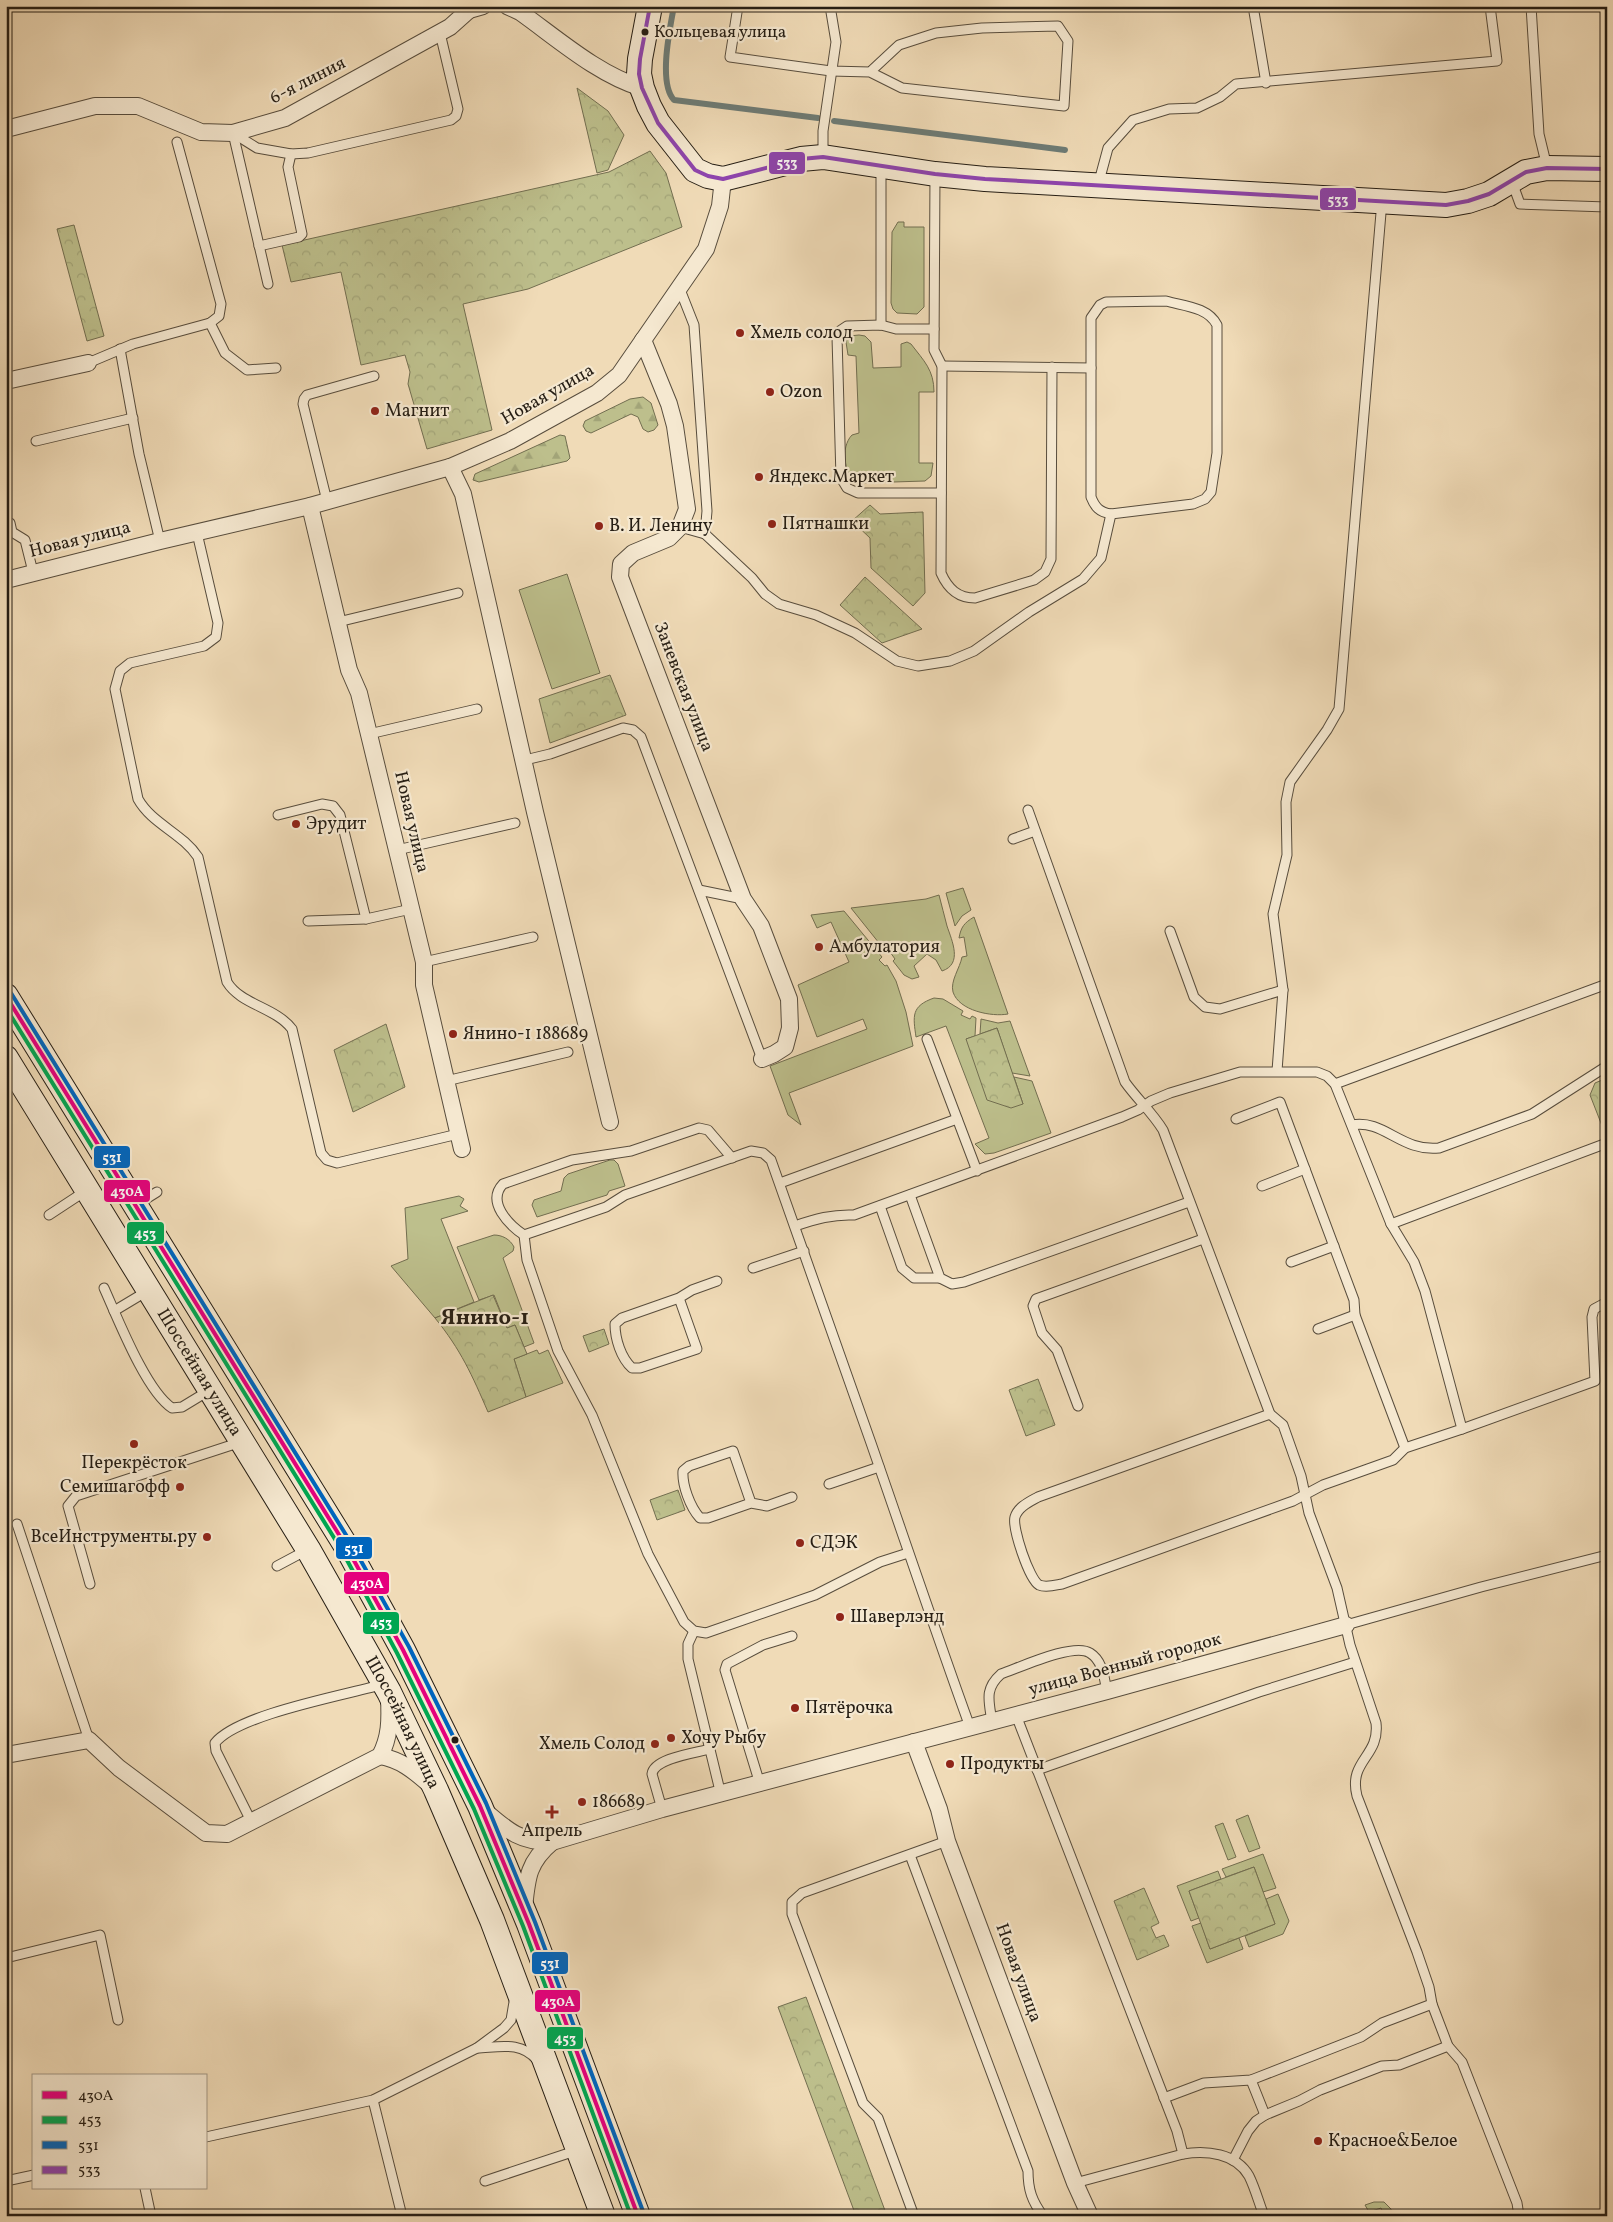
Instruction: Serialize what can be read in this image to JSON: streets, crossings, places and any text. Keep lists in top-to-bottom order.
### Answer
{
  "streets": {
    "main road": ["Шоссейная улица"],
    "street": [
      "6-я линия",
      "Новая улица",
      "Заневская улица",
      "улица Военный городок"
    ]
  },
  "crossings": [
    ["Новая улица", "улица Военный городок"]
  ],
  "districts": ["Янино-1"],
  "places": {
    "other": [
      "Кольцевая улица",
      "Хмель солод",
      "Ozon",
      "Магнит",
      "Яндекс.Маркет",
      "Пятнашки",
      "В. И. Ленину",
      "Эрудит",
      "Амбулатория",
      "Янино-1 188689",
      "Перекрёсток",
      "Семишагофф",
      "ВсеИнструменты.ру",
      "СДЭК",
      "Шаверлэнд",
      "Пятёрочка",
      "Хочу Рыбу",
      "Хмель Солод",
      "Продукты",
      "186689",
      "Красное&Белое"
    ],
    "health": ["Апрель"]
  },
  "lines": [
    "transit line 533",
    "transit line 531",
    "transit line 430А",
    "transit line 453"
  ],
  "legend": [
    "430А",
    "453",
    "531",
    "533"
  ]
}
